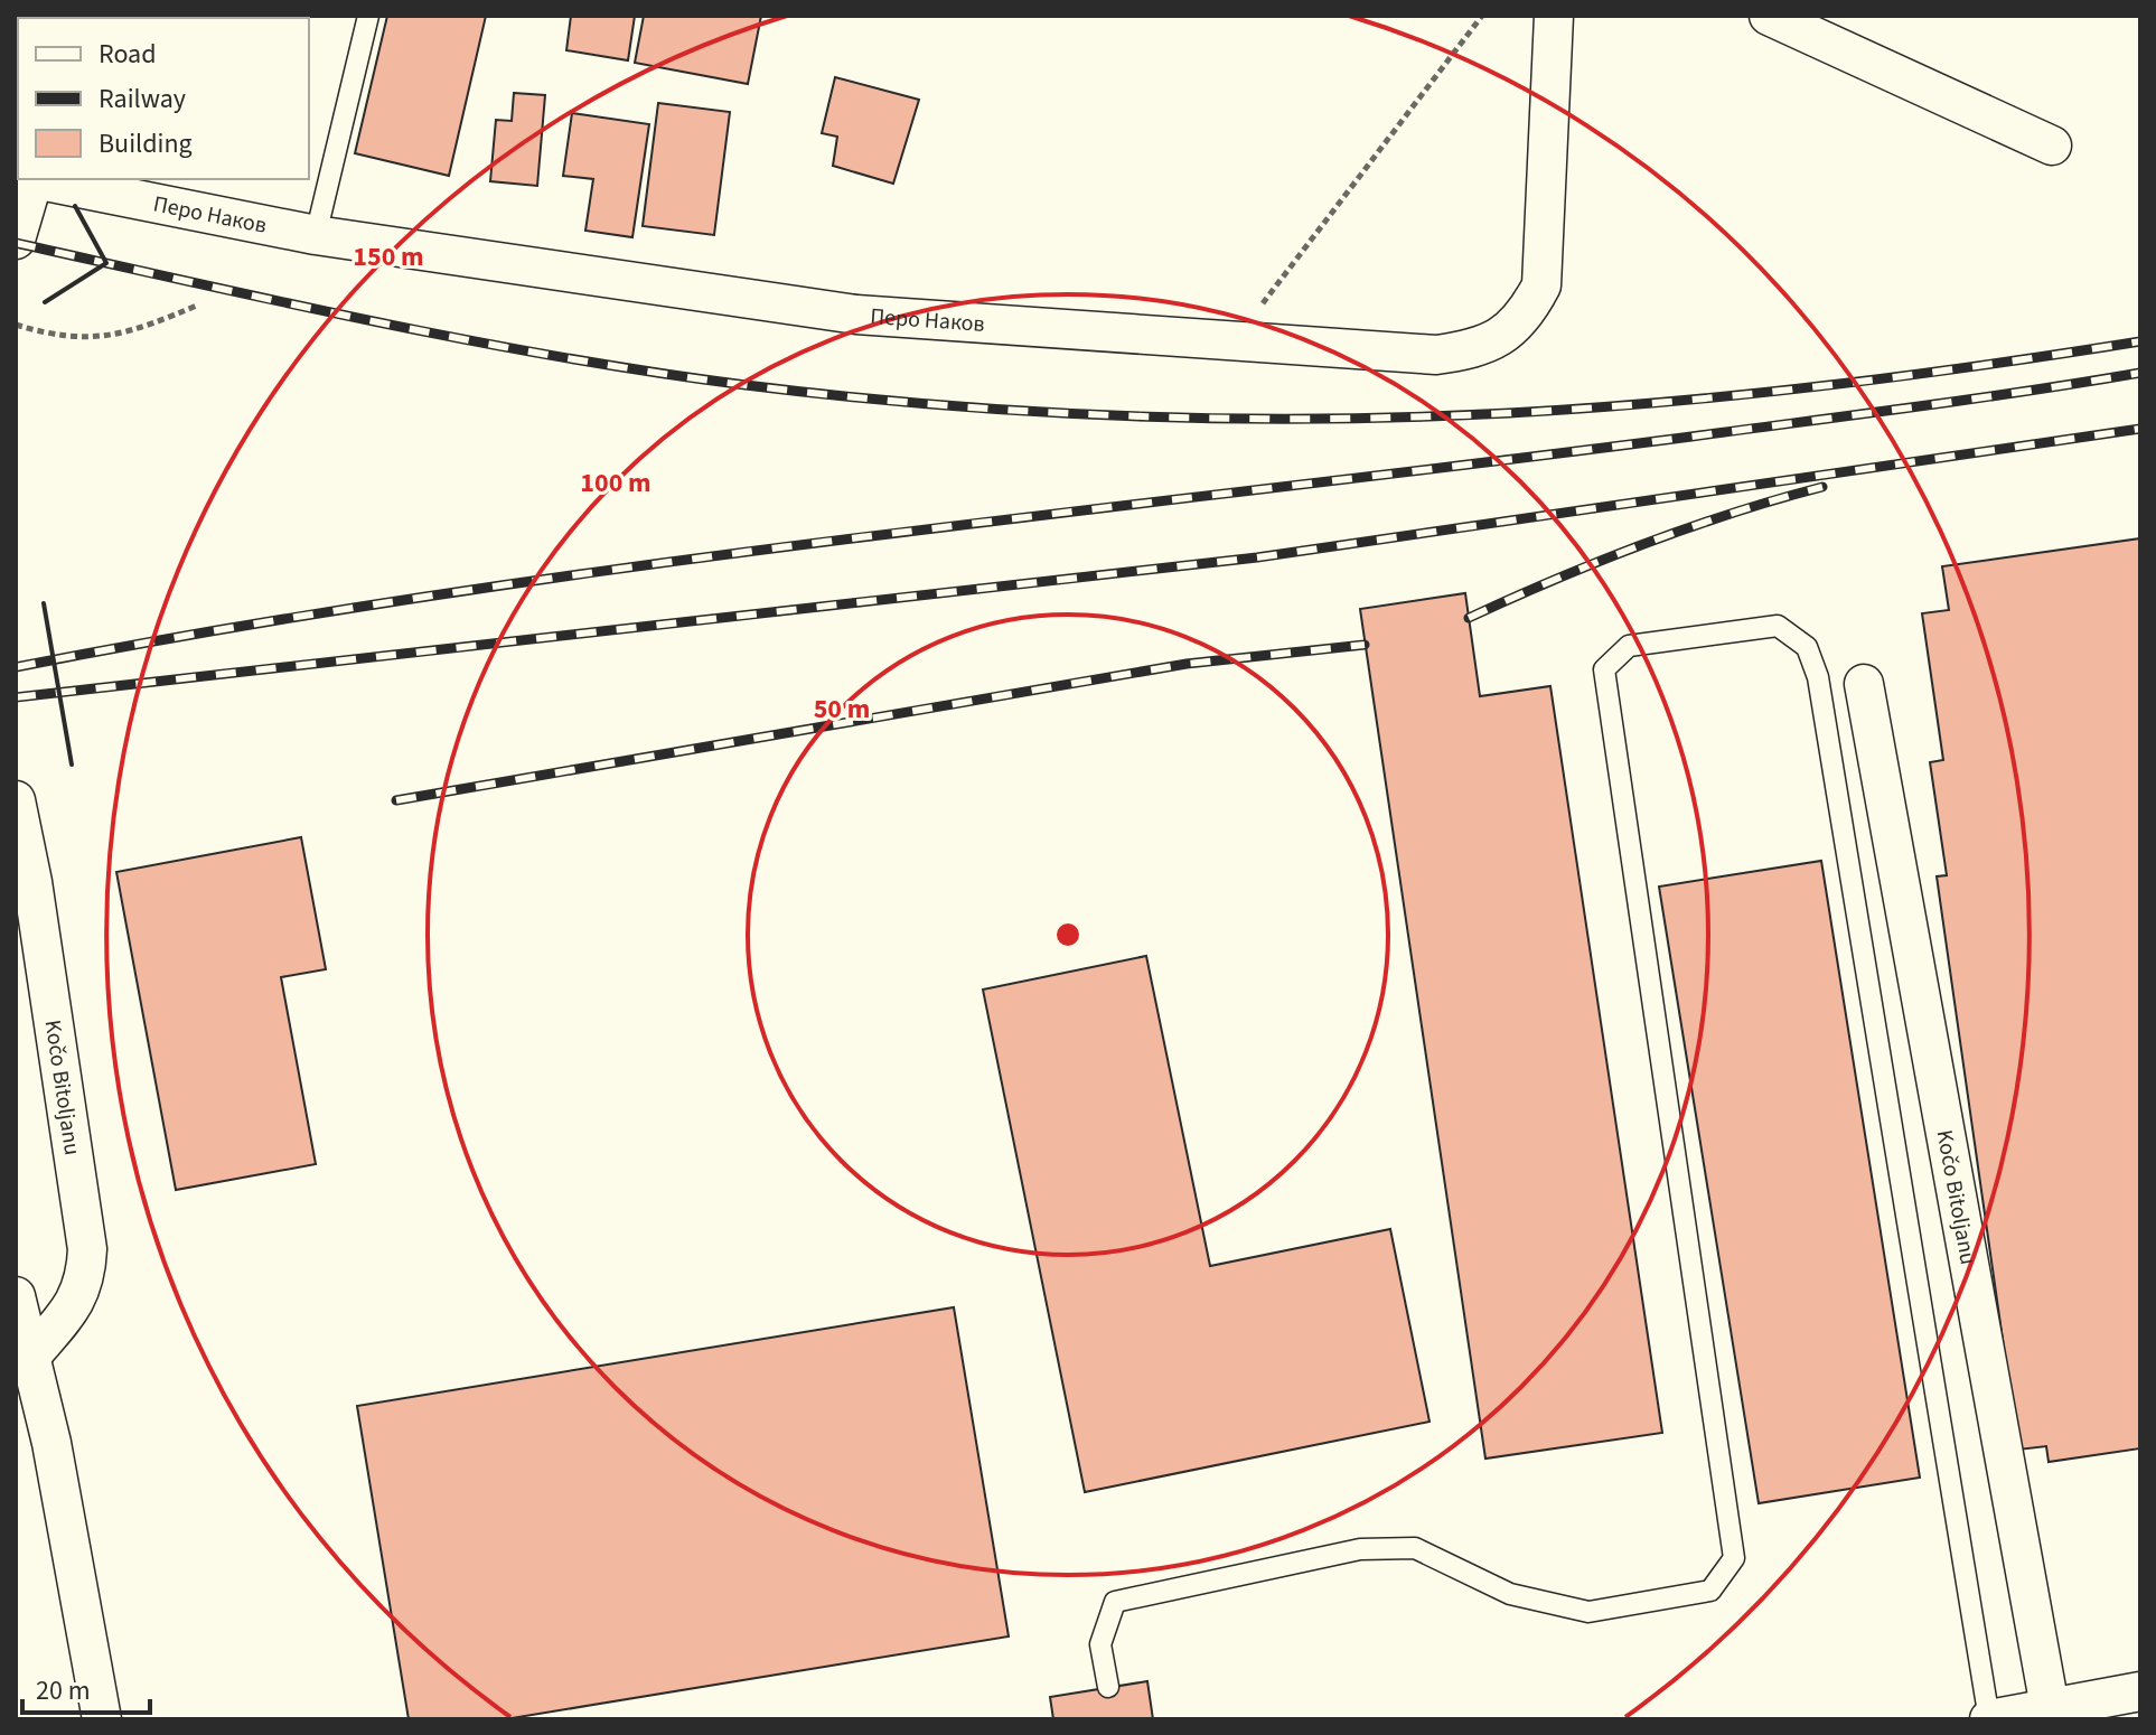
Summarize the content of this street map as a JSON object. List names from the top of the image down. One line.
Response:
{"streets":{"street":["Перо Наков","Kočo Bitoljanu"]},"legend":["Road","Railway","Building"],"scale_bar":"20 m","rings":["150 m","100 m","50 m"]}
